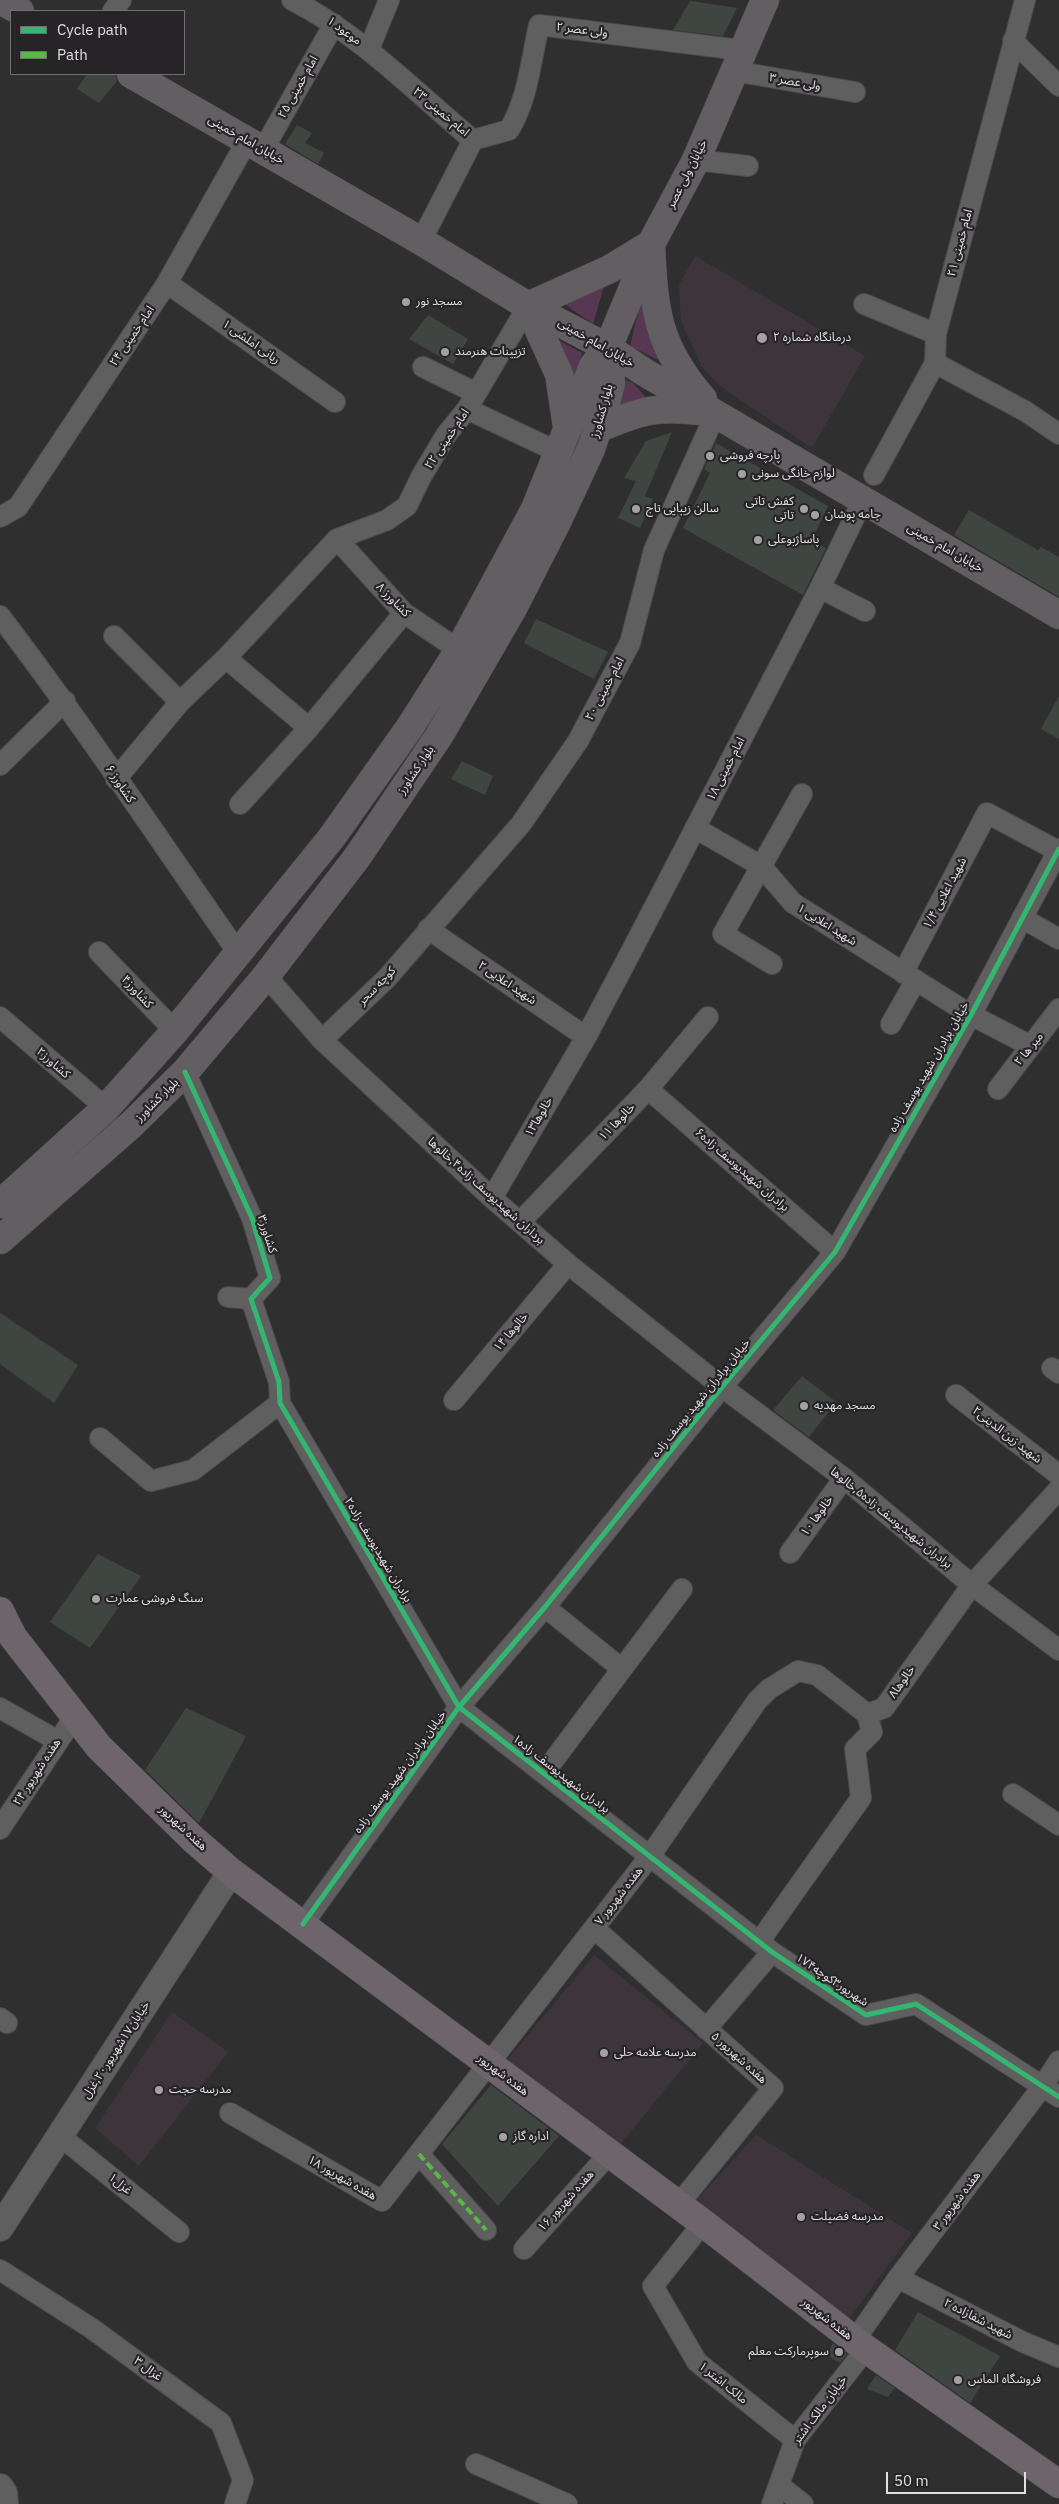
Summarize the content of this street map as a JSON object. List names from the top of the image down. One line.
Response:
{"streets":{"main road":["خیابان امام خمینی","خیابان ولی عصر","بلوار کشاورز","هفده شهریور"],"street":["ولی عصر ۲","موعود ۱","ولی عصر ۳","امام خمینی ۲۵","امام خمینی ۲۳","امام خمینی ۲۱","امام خمینی ۲۴","ربانی املشی ۱","امام خمینی ۲۲","کشاورز ۸","امام خمینی ۲۰","امام خمینی ۱۸","کشاورز ۶","شهید اعلایی ۱/۴","شهید اعلایی ۱","شهید اعلایی ۲","کوچه سحر","کشاورز۴","میر ها ۲","کشاورز۲","خیابان برادران شهید یوسف زاده","خالوها۱۳","خالوها ۱۱","برادران شهیدیوسف زاده۶","برداران شهیدیوسف زاده۴,خالوها","کشاورز۳","خالوها ۱۴","شهید زین الدینی۲","خالوها ۱۰","برادران شهیدیوسف زاده۵,خالوها","برادران شهیدیوسف زاده۲","خالوها۸","هفده شهریور ۲۴","برادران شهیدیوسف زاده۱","هفده شهریور ۷","۱۷شهریور۳کوچه۴","خیابان۱۷شهریور۲۰,غزل","هفده شهریور ۵","هفده شهریور ۱۸","غزل۱","هفده شهریور ۱۶","هفده شهریور ۳","شهید شفازاده ۲","غزال ۳","مالک اشتر ۱","خیابان مالک اشتر"]},"crossings":[["ولی عصر ۲","ولی عصر ۳"],["ولی عصر ۲","امام خمینی ۲۳"],["ولی عصر ۲","خیابان ولی عصر"],["موعود ۱","امام خمینی ۲۵"],["موعود ۱","امام خمینی ۲۳"],["ولی عصر ۳","خیابان ولی عصر"],["امام خمینی ۲۵","خیابان امام خمینی"],["امام خمینی ۲۵","امام خمینی ۲۴"],["امام خمینی ۲۳","خیابان امام خمینی"],["خیابان امام خمینی","خیابان ولی عصر"],["خیابان امام خمینی","امام خمینی ۲۴"],["خیابان امام خمینی","بلوار کشاورز"],["خیابان امام خمینی","امام خمینی ۲۲"],["خیابان امام خمینی","امام خمینی ۲۰"],["خیابان امام خمینی","امام خمینی ۱۸"],["خیابان ولی عصر","بلوار کشاورز"],["امام خمینی ۲۴","ربانی املشی ۱"],["بلوار کشاورز","کشاورز ۸"],["بلوار کشاورز","کشاورز ۶"],["بلوار کشاورز","کشاورز۴"],["بلوار کشاورز","کشاورز۲"],["بلوار کشاورز","برداران شهیدیوسف زاده۴,خالوها"],["بلوار کشاورز","کشاورز۳"],["امام خمینی ۲۲","کشاورز ۸"],["امام خمینی ۲۰","شهید اعلایی ۲"],["امام خمینی ۲۰","کوچه سحر"],["امام خمینی ۱۸","شهید اعلایی ۱"],["امام خمینی ۱۸","شهید اعلایی ۲"],["امام خمینی ۱۸","خالوها۱۳"],["شهید اعلایی ۱/۴","شهید اعلایی ۱"],["شهید اعلایی ۱/۴","خیابان برادران شهید یوسف زاده"],["شهید اعلایی ۱","میر ها ۲"],["شهید اعلایی ۱","خیابان برادران شهید یوسف زاده"],["شهید اعلایی ۲","کوچه سحر"],["شهید اعلایی ۲","خالوها۱۳"],["کوچه سحر","برداران شهیدیوسف زاده۴,خالوها"],["خیابان برادران شهید یوسف زاده","برادران شهیدیوسف زاده۶"],["خیابان برادران شهید یوسف زاده","برداران شهیدیوسف زاده۴,خالوها"],["خیابان برادران شهید یوسف زاده","برادران شهیدیوسف زاده۵,خالوها"],["خیابان برادران شهید یوسف زاده","برادران شهیدیوسف زاده۲"],["خیابان برادران شهید یوسف زاده","برادران شهیدیوسف زاده۱"],["خیابان برادران شهید یوسف زاده","هفده شهریور"],["خالوها۱۳","برداران شهیدیوسف زاده۴,خالوها"],["خالوها ۱۱","برادران شهیدیوسف زاده۶"],["خالوها ۱۱","برداران شهیدیوسف زاده۴,خالوها"],["برداران شهیدیوسف زاده۴,خالوها","خالوها ۱۴"],["برداران شهیدیوسف زاده۴,خالوها","برادران شهیدیوسف زاده۵,خالوها"],["خالوها ۱۰","برادران شهیدیوسف زاده۵,خالوها"],["برادران شهیدیوسف زاده۵,خالوها","خالوها۸"],["برادران شهیدیوسف زاده۲","برادران شهیدیوسف زاده۱"],["خالوها۸","هفده شهریور ۷"],["هفده شهریور ۲۴","هفده شهریور"],["برادران شهیدیوسف زاده۱","هفده شهریور ۷"],["برادران شهیدیوسف زاده۱","۱۷شهریور۳کوچه۴"],["هفده شهریور","هفده شهریور ۷"],["هفده شهریور","خیابان۱۷شهریور۲۰,غزل"],["هفده شهریور","هفده شهریور ۵"],["هفده شهریور","هفده شهریور ۱۸"],["هفده شهریور","هفده شهریور ۱۶"],["هفده شهریور","هفده شهریور ۳"],["هفده شهریور","مالک اشتر ۱"],["هفده شهریور","خیابان مالک اشتر"],["هفده شهریور ۷","۱۷شهریور۳کوچه۴"],["هفده شهریور ۷","هفده شهریور ۵"],["هفده شهریور ۷","هفده شهریور ۱۸"],["۱۷شهریور۳کوچه۴","هفده شهریور ۳"],["خیابان۱۷شهریور۲۰,غزل","غزل۱"],["هفده شهریور ۳","شهید شفازاده ۲"],["هفده شهریور ۳","خیابان مالک اشتر"],["مالک اشتر ۱","خیابان مالک اشتر"]],"places":["مسجد نور","درمانگاه شماره ۲","تزیینات هنرمند","پارچه فروشی","لوازم خانگی سونی","سالن زیبایی تاج","کفش تاتی تاتی","جامه پوشان","پاساژبوعلی","مسجد مهدیه","سنگ فروشی عمارت","مدرسه علامه حلی","مدرسه حجت","اداره گاز","مدرسه فضیلت","سوپرمارکت معلم","فروشگاه الماس"],"legend":["Cycle path","Path"],"scale_bar":"50 m"}
